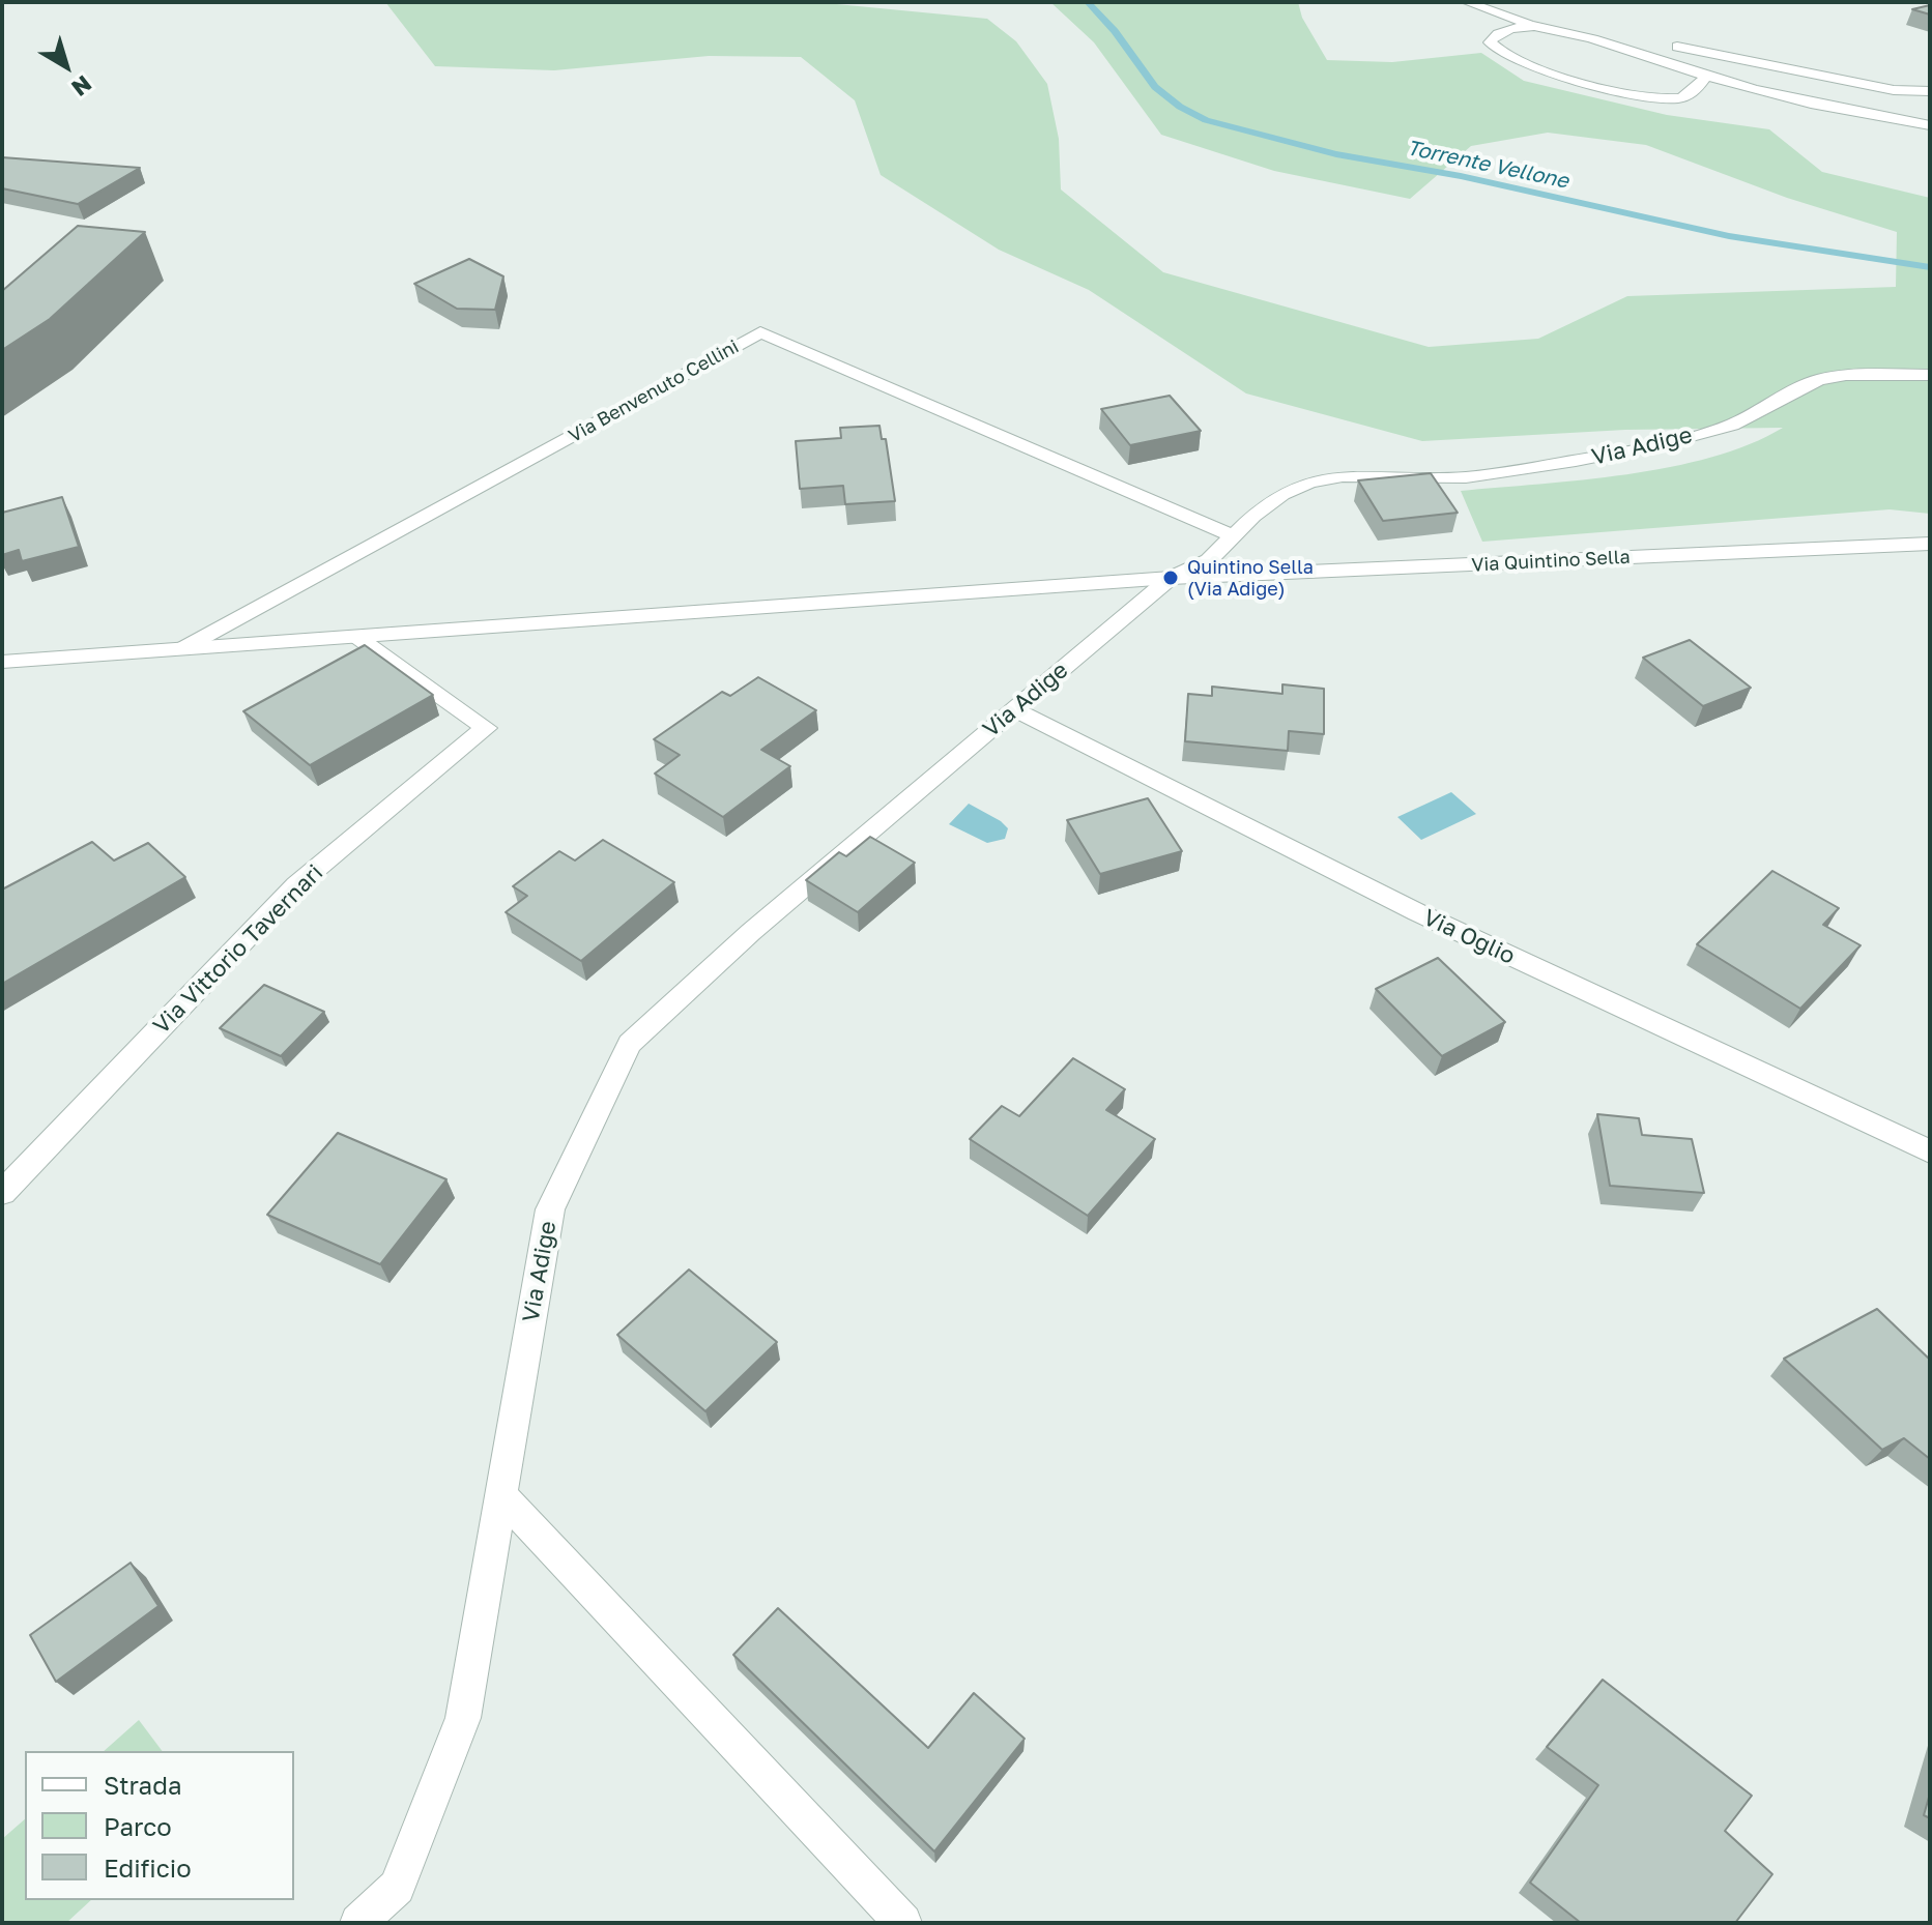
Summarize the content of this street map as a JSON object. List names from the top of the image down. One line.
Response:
{"streets":{"street":["Via Benvenuto Cellini","Via Adige","Via Quintino Sella","Via Oglio","Via Vittorio Tavernari"]},"crossings":[["Via Benvenuto Cellini","Via Adige"],["Via Benvenuto Cellini","Via Quintino Sella"],["Via Benvenuto Cellini","Via Vittorio Tavernari"],["Via Adige","Via Quintino Sella"],["Via Adige","Via Oglio"]],"water":["Torrente Vellone"],"places":["Quintino Sella (Via Adige)"],"legend":["Strada","Parco","Edificio"],"north":"bottom right"}
